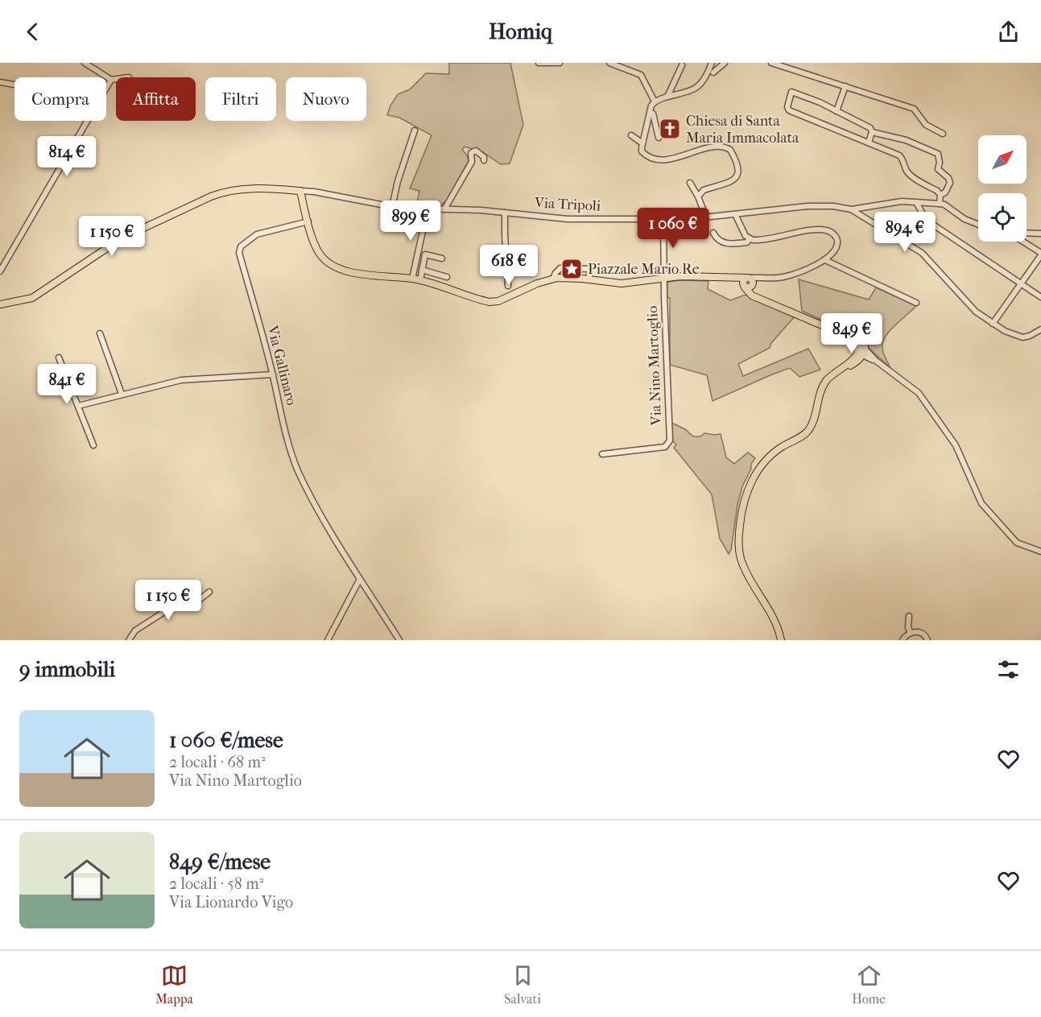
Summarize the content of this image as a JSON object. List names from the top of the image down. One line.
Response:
{"streets":{"main road":["Via Tripoli"],"street":["Via Gallinaro","Via Nino Martoglio"]},"crossings":[["Via Tripoli","Via Nino Martoglio"]],"places":{"church":["Chiesa di Santa Maria Immacolata"],"place":["Piazzale Mario Re"]},"north":"top right","page":{"header":"Homiq","chip":["Compra","Affitta","Filtri","Nuovo"],"price":["814 €","899 €","1 060 €","894 €","1 150 €","618 €","849 €","841 €","1 150 €"],"heading":"9 immobili","list":[{"name":"1 060 €/mese","note":"2 locali · 68 m² · Via Nino Martoglio"},{"name":"849 €/mese","note":"2 locali · 58 m² · Via Lionardo Vigo"}],"tabs":["Mappa","Salvati","Home"]}}
